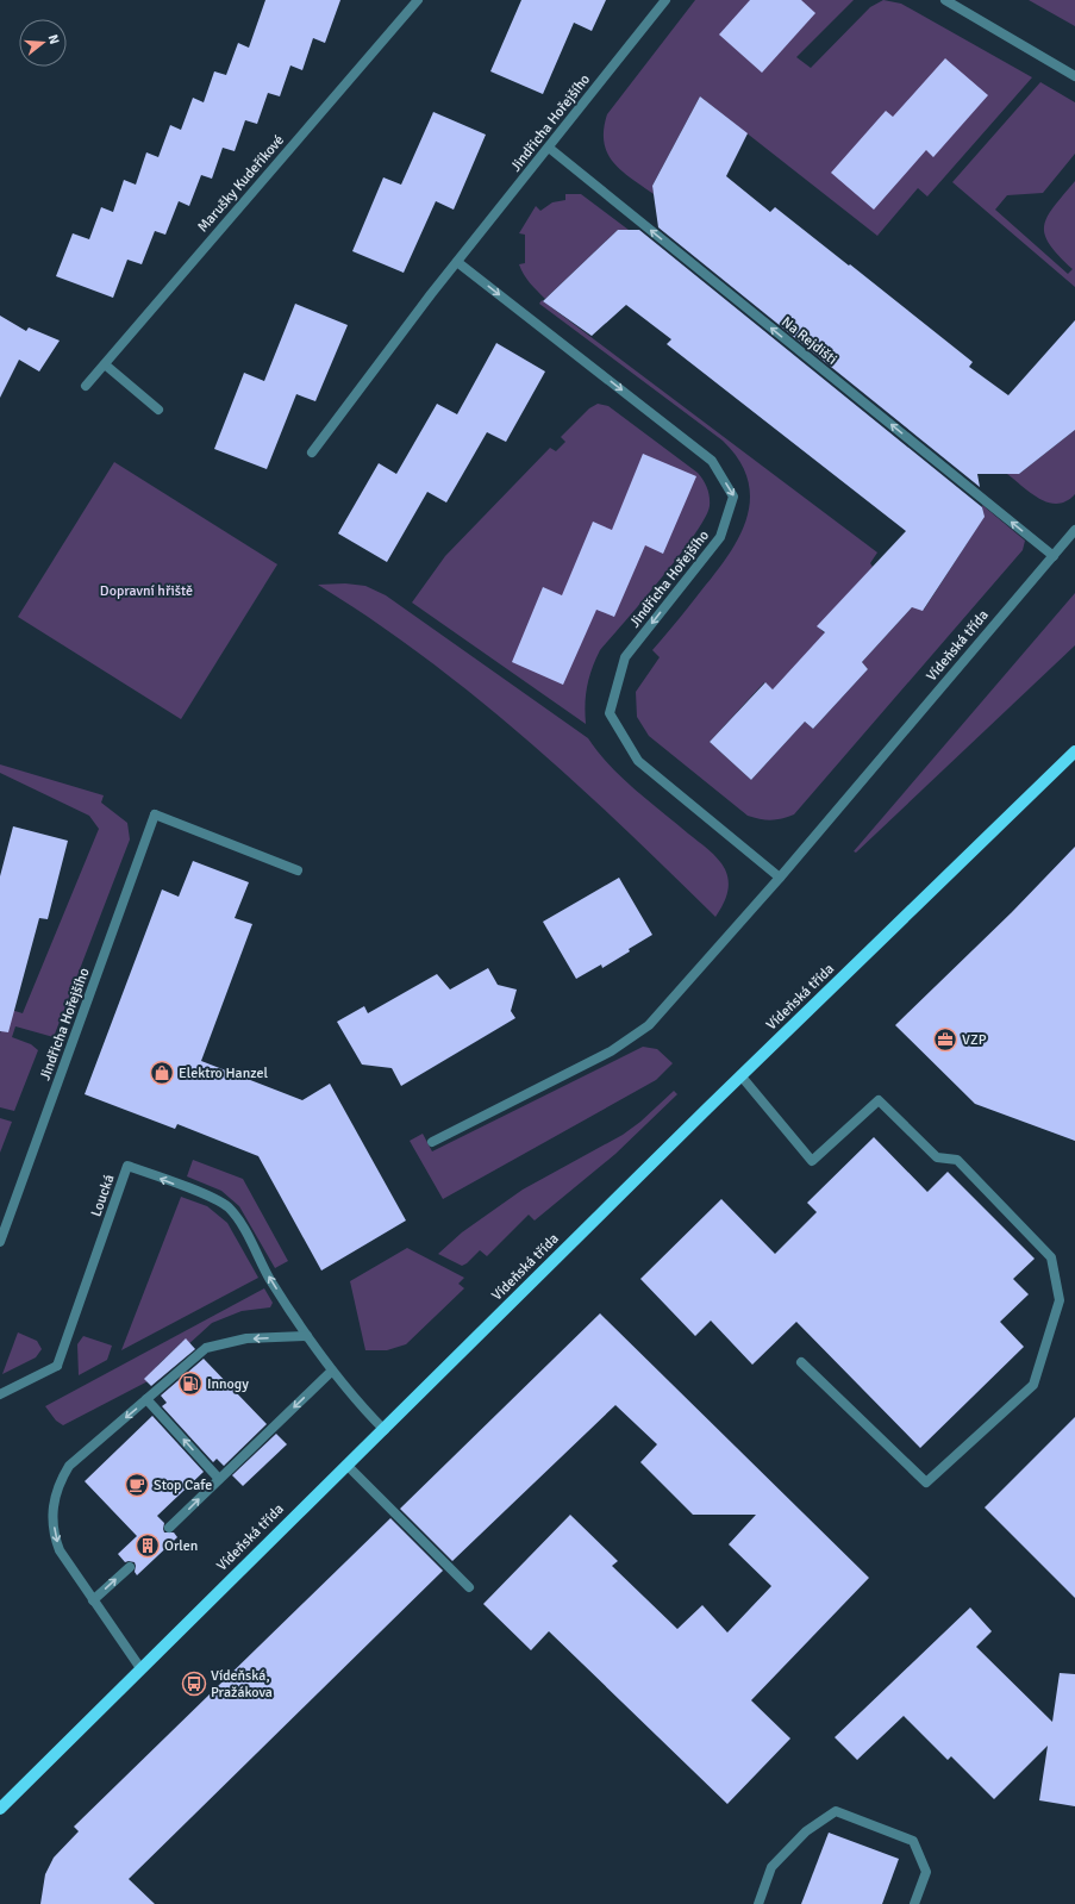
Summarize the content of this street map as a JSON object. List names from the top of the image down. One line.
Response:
{"streets":{"main road":["Vídeňská třída"],"street":["Jindřicha Hořejšího","Marušky Kudeříkové","Na Rejdišti","Loucká"]},"crossings":[["Jindřicha Hořejšího","Na Rejdišti"],["Jindřicha Hořejšího","Vídeňská třída"],["Na Rejdišti","Vídeňská třída"],["Vídeňská třída","Loucká"]],"one_way":["Na Rejdišti"],"parks":["Dopravní hřiště"],"places":{"office":["VZP"],"shop":["Elektro Hanzel"],"fuel station":["Innogy"],"cafe":["Stop Cafe"],"building":["Orlen"],"bus stop":["Vídeňská, Pražákova"]},"north":"right"}
